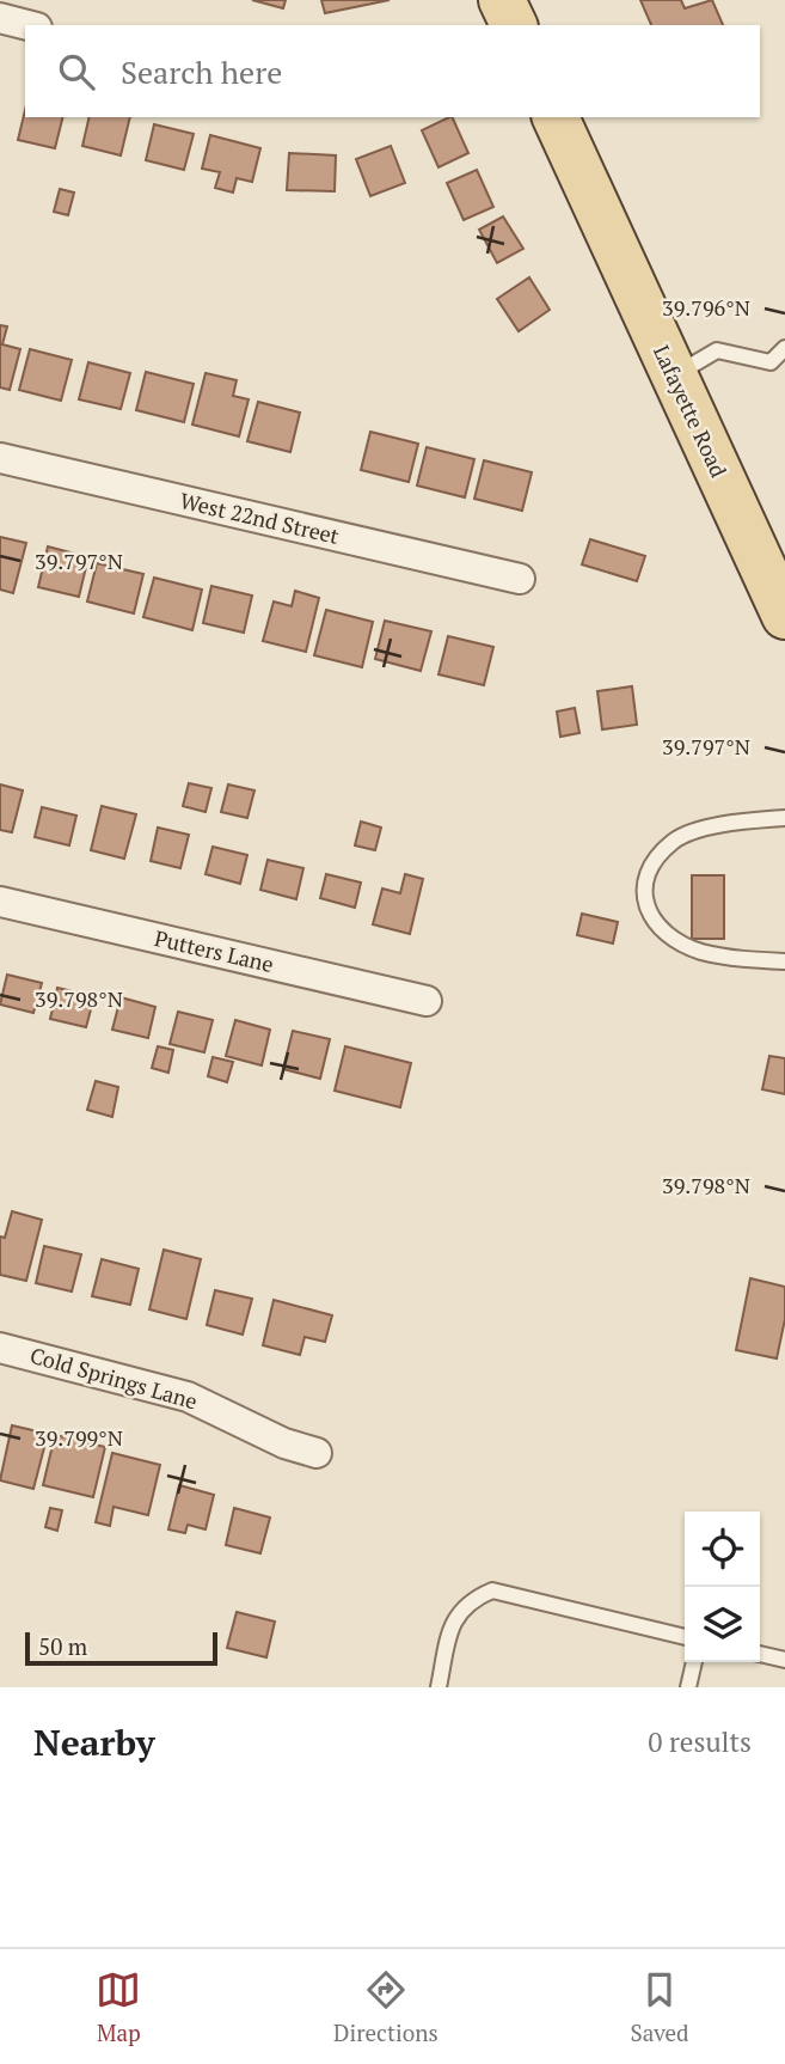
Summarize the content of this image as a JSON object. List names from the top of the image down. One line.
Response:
{"streets":{"main road":["Lafayette Road"],"street":["West 22nd Street","Putters Lane","Cold Springs Lane"]},"scale_bar":"50 m","page":{"search":"Search here","scale":"50 m","heading":["Nearby","0 results"],"nav":["Map","Directions","Saved"]},"coordinates":["39.796°N","39.797°N","39.798°N","39.799°N"]}
